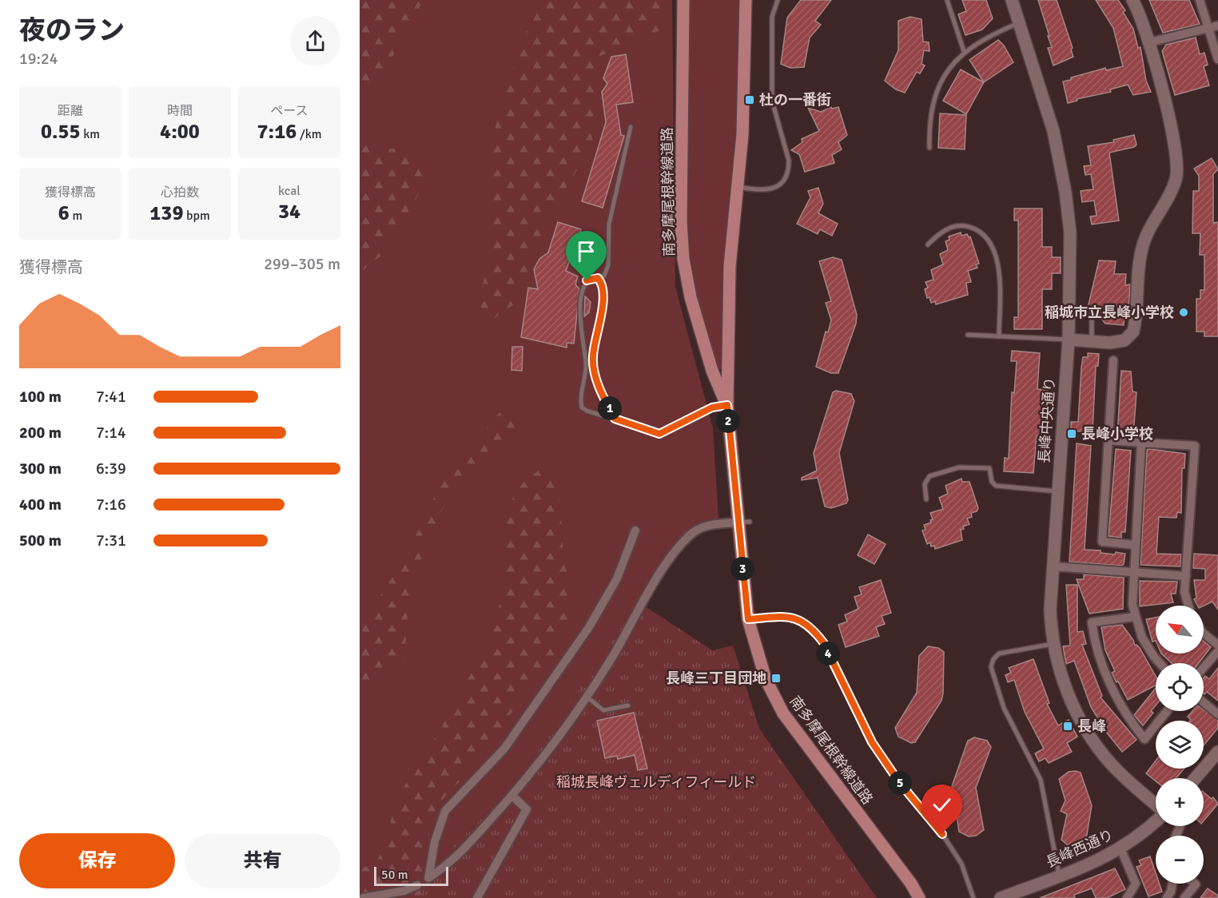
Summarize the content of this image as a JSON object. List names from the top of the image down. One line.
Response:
{"streets":{"main road":["南多摩尾根幹線道路"],"street":["長峰中央通り","長峰西通り"]},"parks":["稲城長峰ヴェルディフィールド"],"places":{"transit":["杜の一番街","長峰小学校","長峰三丁目団地","長峰"],"other":["稲城市立長峰小学校"]},"scale_bar":"50 m","north":"top left","page":{"heading":["夜のラン","19:24"],"stats":[["距離","0.55 km"],["時間","4:00"],["ペース","7:16 /km"],["獲得標高","6 m"],["心拍数","139 bpm"],["kcal","34"]],"chart":["獲得標高","299–305 m"],"list":[{"name":"100 m","note":"7:41"},{"name":"200 m","note":"7:14"},{"name":"300 m","note":"6:39"},{"name":"400 m","note":"7:16"},{"name":"500 m","note":"7:31"}],"pins":["1","2","3","4","5"],"map_buttons":["+","−"],"buttons":["保存","共有"],"scale":"50 m"}}
